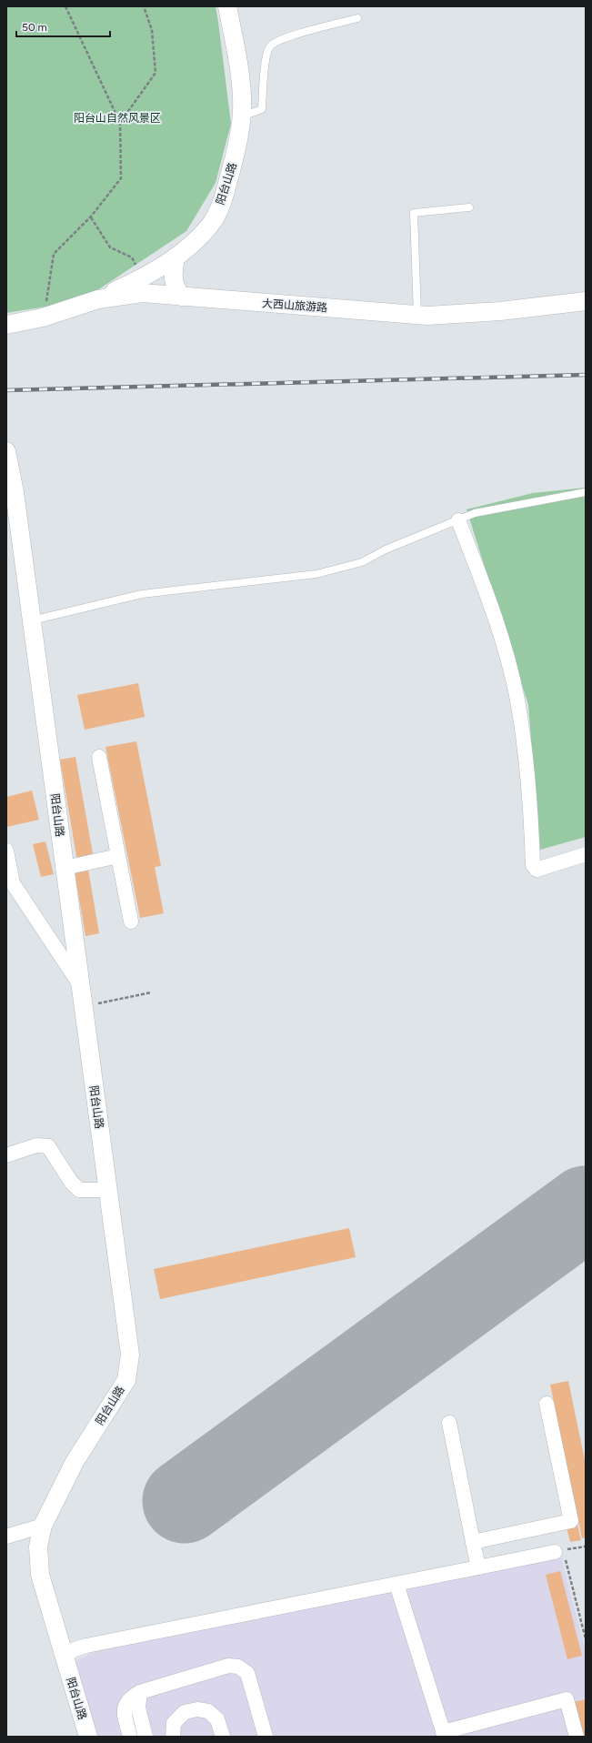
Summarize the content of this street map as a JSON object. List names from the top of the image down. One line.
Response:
{"streets":{"street":["阳台山路","大西山旅游路"]},"crossings":[["阳台山路","大西山旅游路"]],"parks":["阳台山自然风景区"],"scale_bar":"50 m"}
